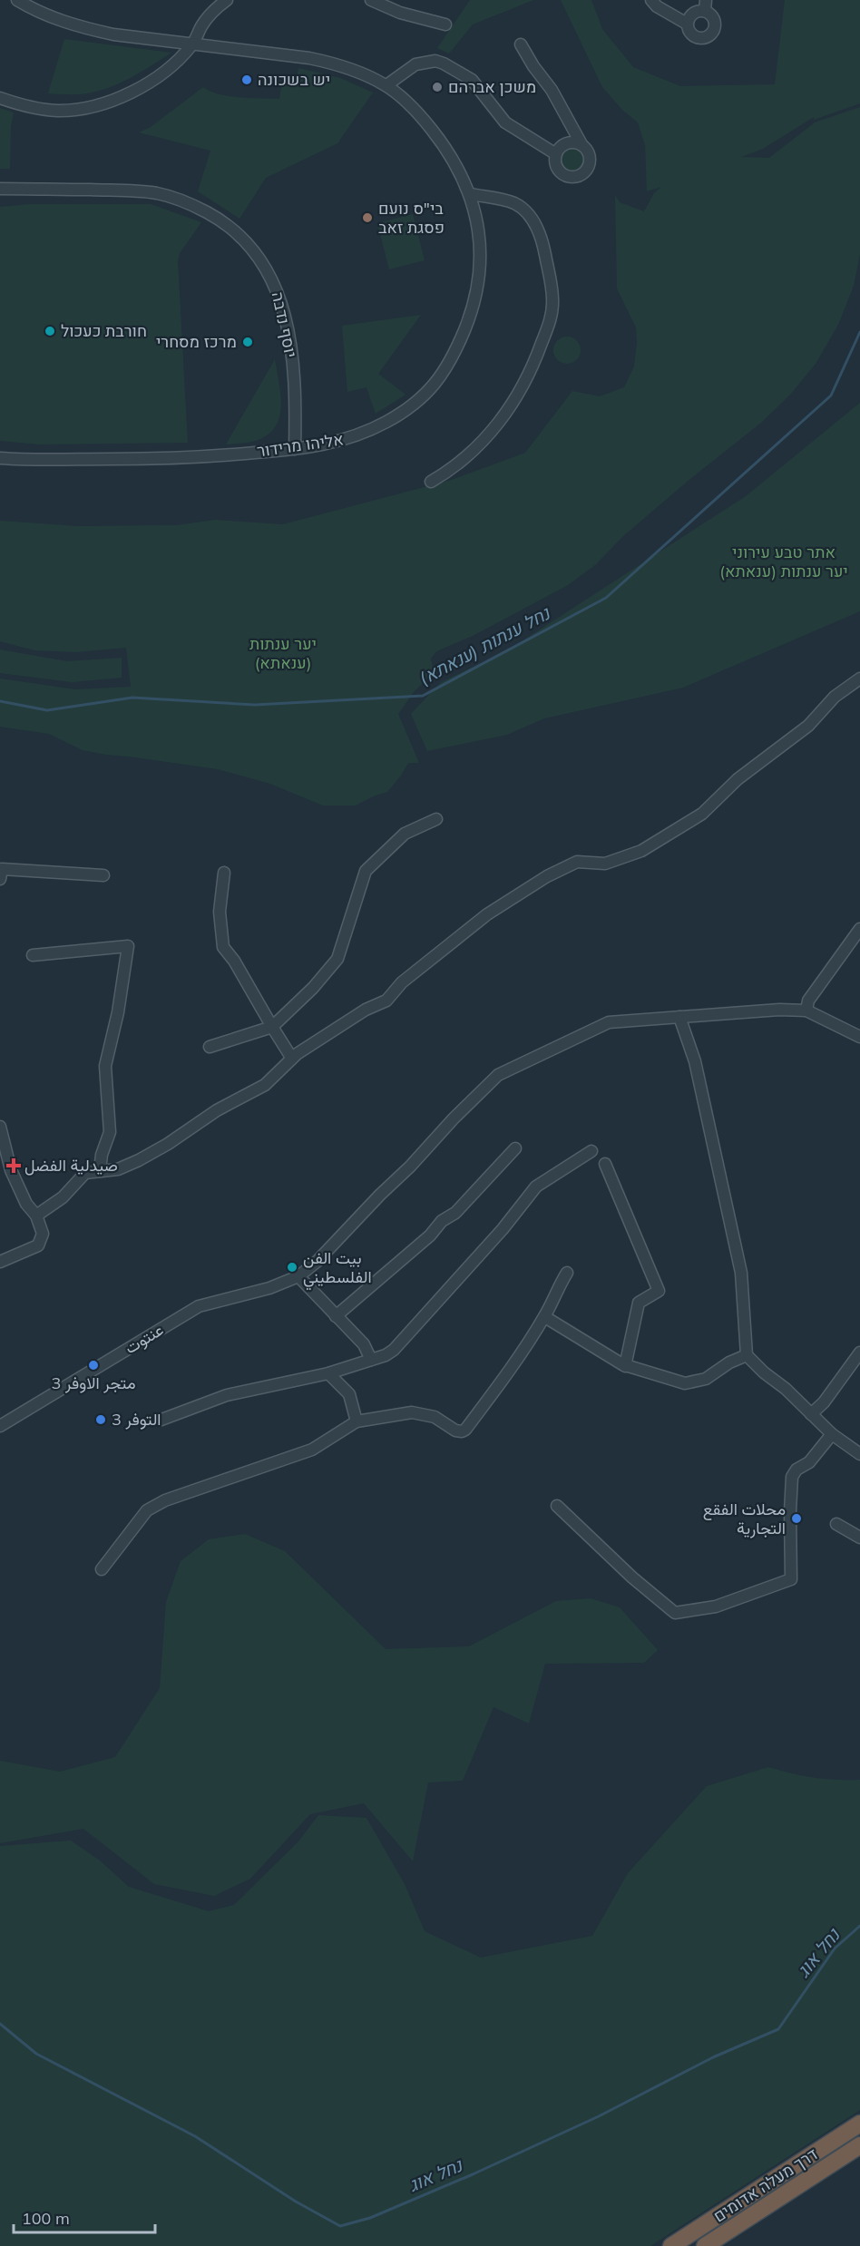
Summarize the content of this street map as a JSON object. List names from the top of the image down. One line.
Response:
{"streets":{"highway":["דרך מעלה אדומים"],"street":["יוסף נדבה","אליהו מרידור","عنتوت"]},"crossings":[["יוסף נדבה","אליהו מרידור"]],"water":["נחל ענתות (ענאתא)","נחל אוג"],"parks":["אתר טבע עירוני יער ענתות (ענאתא)","יער ענתות (ענאתא)"],"places":{"other":["יש בשכונה","משכן אברהם","בי\"ס נועם פסגת זאב","חורבת כעכול","מרכז מסחרי","بيت الفن الفلسطيني","متجر الاوفر 3","التوفر 3","محلات الفقع التجارية"],"health":["صيدلية الفضل"]},"scale_bar":"100 m"}
